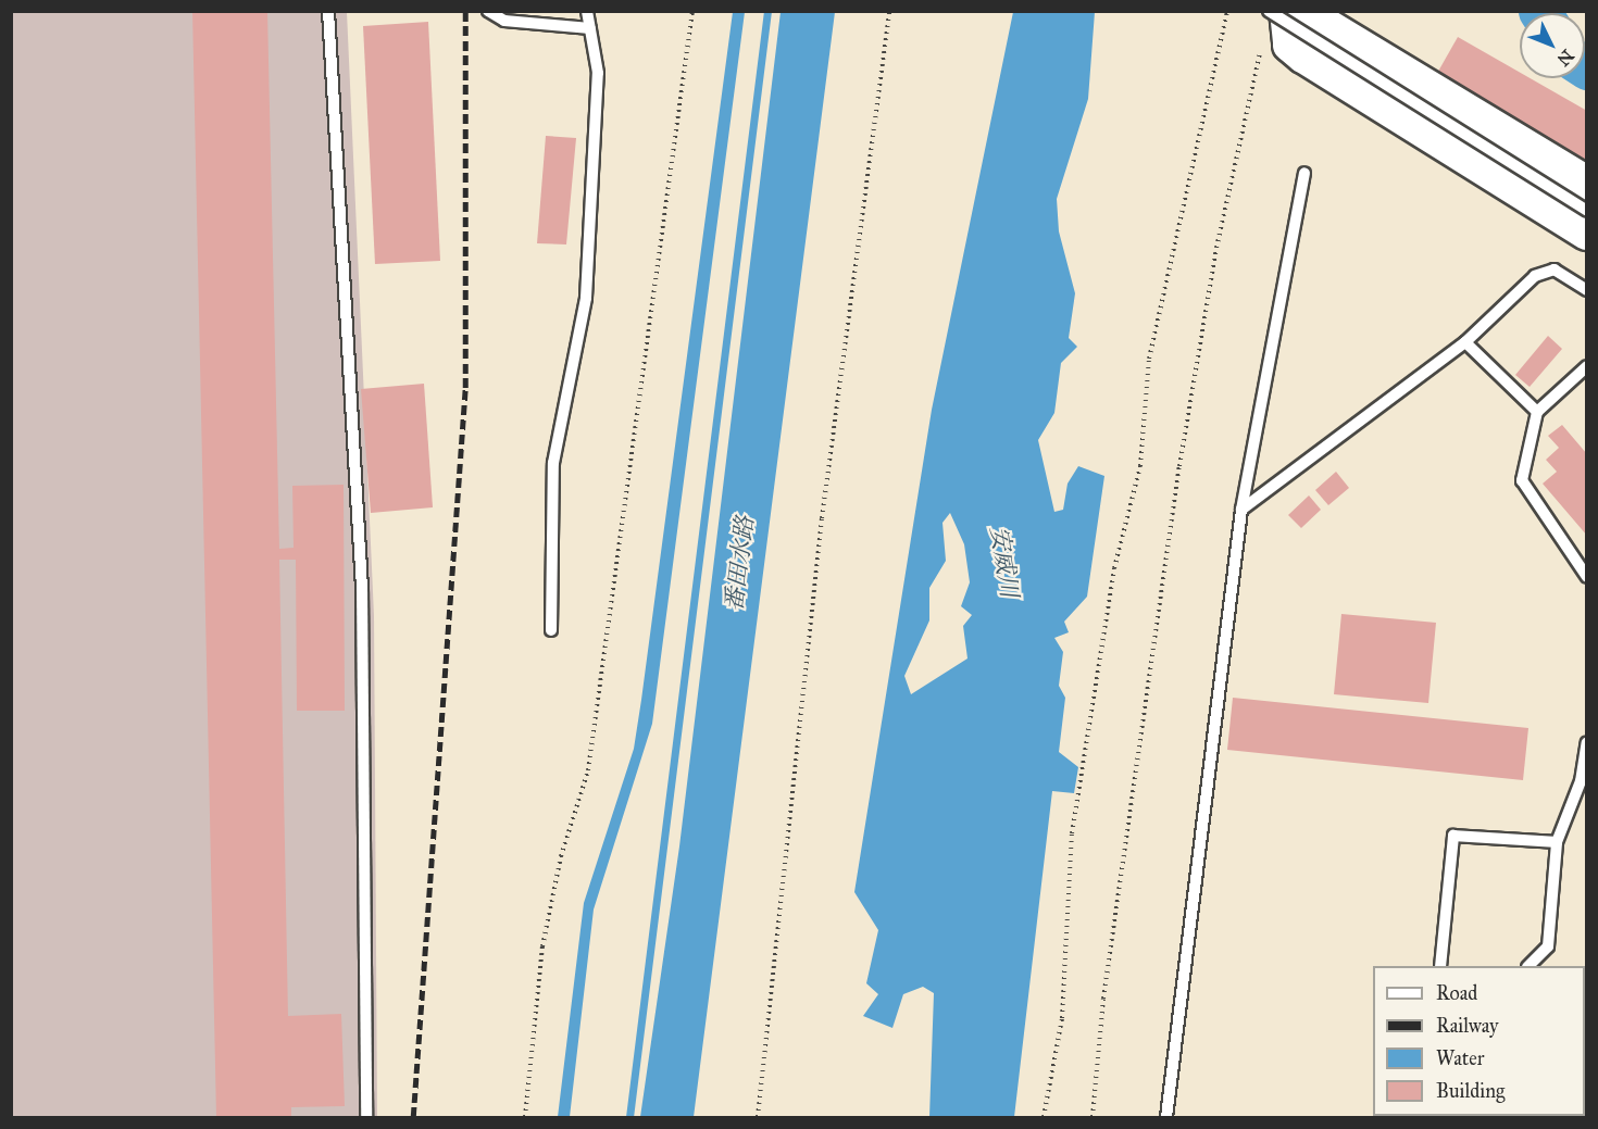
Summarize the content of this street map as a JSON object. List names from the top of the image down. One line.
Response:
{"water":["安威川","番田水路"],"legend":["Road","Railway","Water","Building"],"north":"bottom right"}
